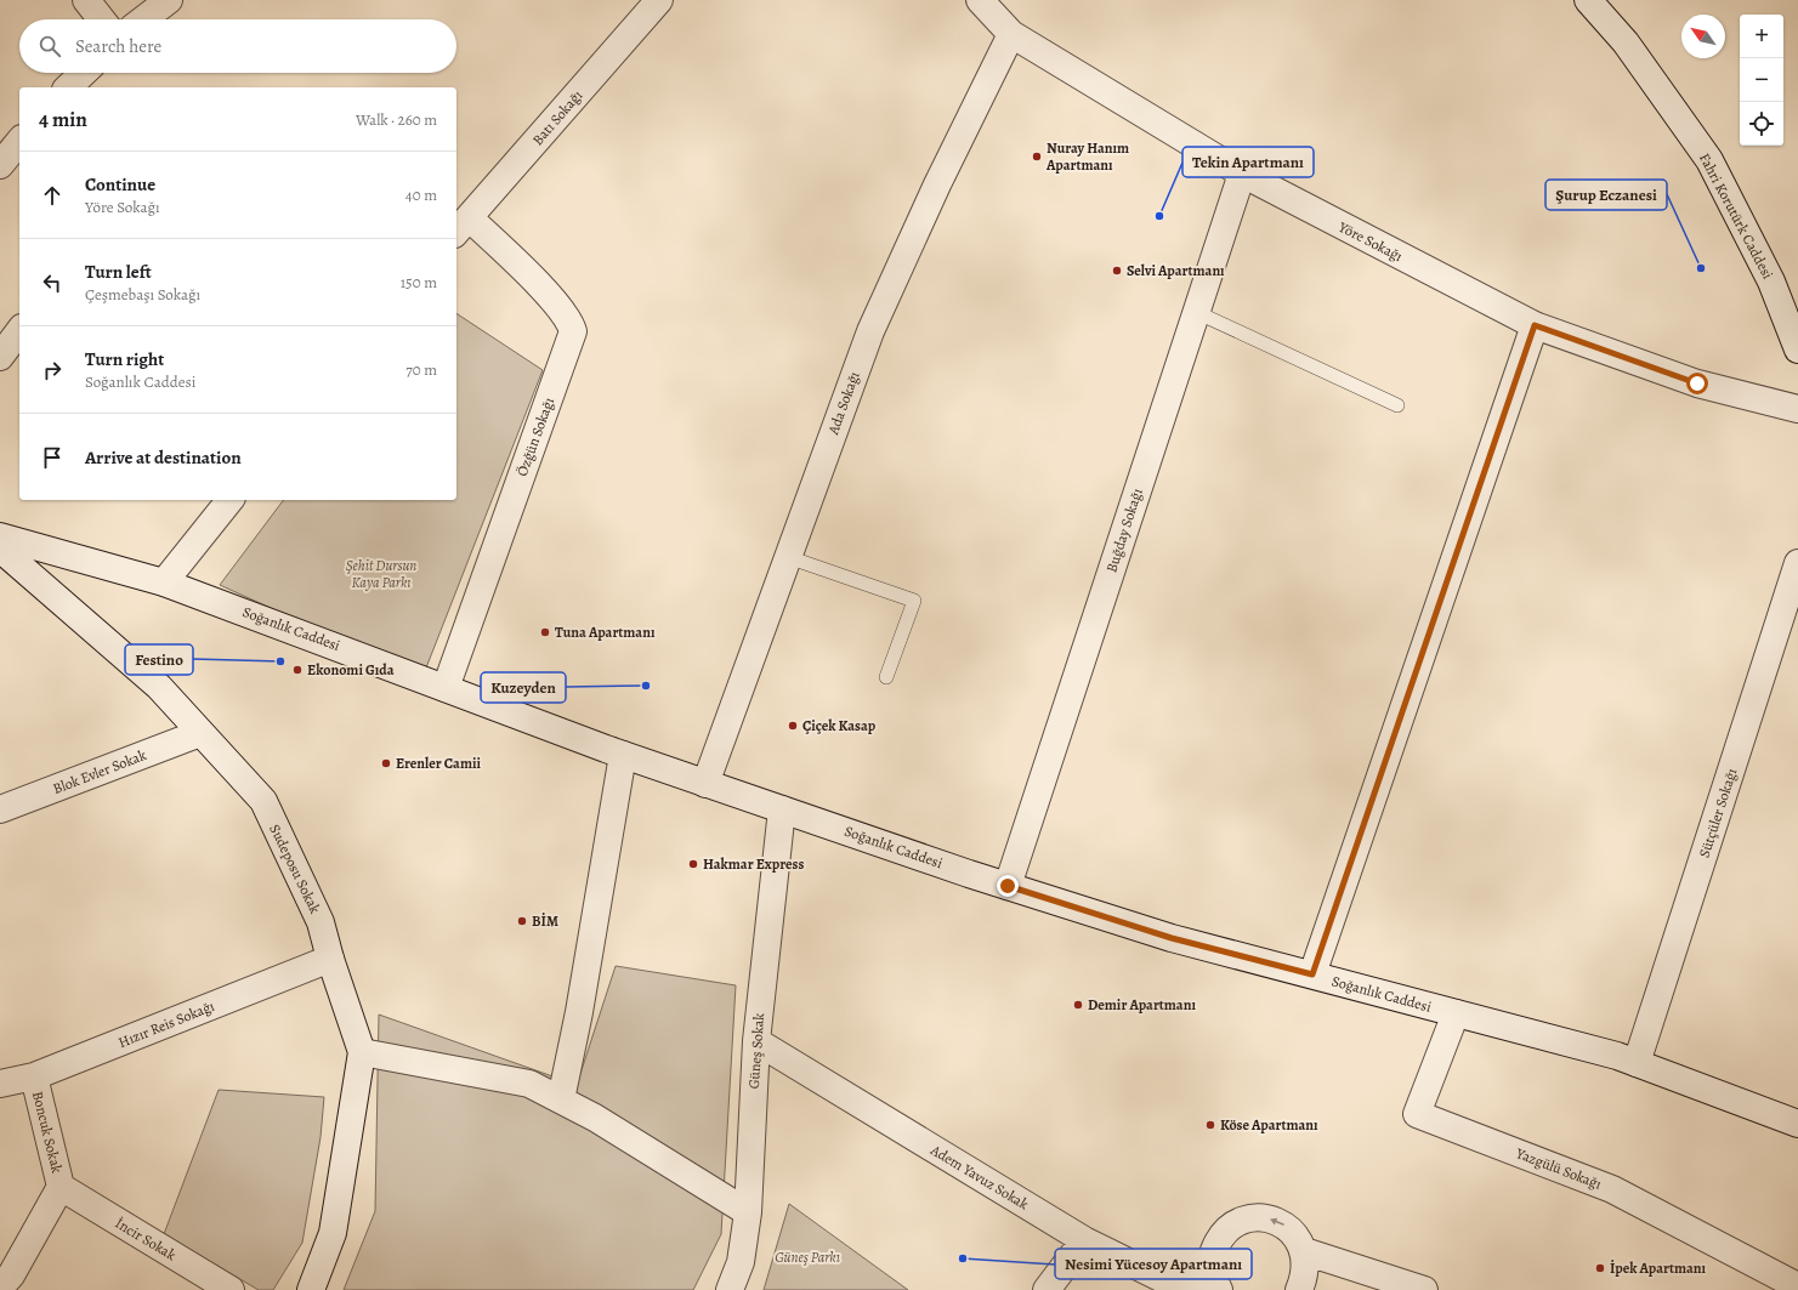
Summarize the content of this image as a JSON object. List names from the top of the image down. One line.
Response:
{"streets":{"street":["Batı Sokağı","Fahri Korutürk Caddesi","Yöre Sokağı","Ada Sokağı","Özğün Sokağı","Buğday Sokağı","Soğanlık Caddesi","Blok Evler Sokak","Sütçüler Sokağı","Sudeposu Sokak","Hızır Reis Sokağı","Güneş Sokak","Boncuk Sokak","Yazgülü Sokağı","Adem Yavuz Sokak","İncir Sokak"]},"crossings":[["Batı Sokağı","Özğün Sokağı"],["Yöre Sokağı","Ada Sokağı"],["Yöre Sokağı","Buğday Sokağı"],["Ada Sokağı","Soğanlık Caddesi"],["Özğün Sokağı","Soğanlık Caddesi"],["Buğday Sokağı","Soğanlık Caddesi"],["Soğanlık Caddesi","Sütçüler Sokağı"],["Soğanlık Caddesi","Güneş Sokak"],["Soğanlık Caddesi","Yazgülü Sokağı"],["Blok Evler Sokak","Sudeposu Sokak"],["Sudeposu Sokak","Hızır Reis Sokağı"],["Hızır Reis Sokağı","Boncuk Sokak"],["Güneş Sokak","Adem Yavuz Sokak"],["Boncuk Sokak","İncir Sokak"]],"parks":["Şehit Dursun Kaya Parkı","Güneş Parkı"],"places":["Nuray Hanım Apartmanı","Tekin Apartmanı","Şurup Eczanesi","Selvi Apartmanı","Tuna Apartmanı","Festino","Ekonomi Gıda","Kuzeyden","Çiçek Kasap","Erenler Camii","Hakmar Express","BİM","Demir Apartmanı","Köse Apartmanı","Nesimi Yücesoy Apartmanı","İpek Apartmanı"],"north":"top left","page":{"map_buttons":["+","−"],"search":"Search here","heading":["4 min","Walk · 260 m"],"list":[["Continue","Yöre Sokağı","40 m"],["Turn left","Çeşmebaşı Sokağı","150 m"],["Turn right","Soğanlık Caddesi","70 m"],"Arrive at destination"]}}
